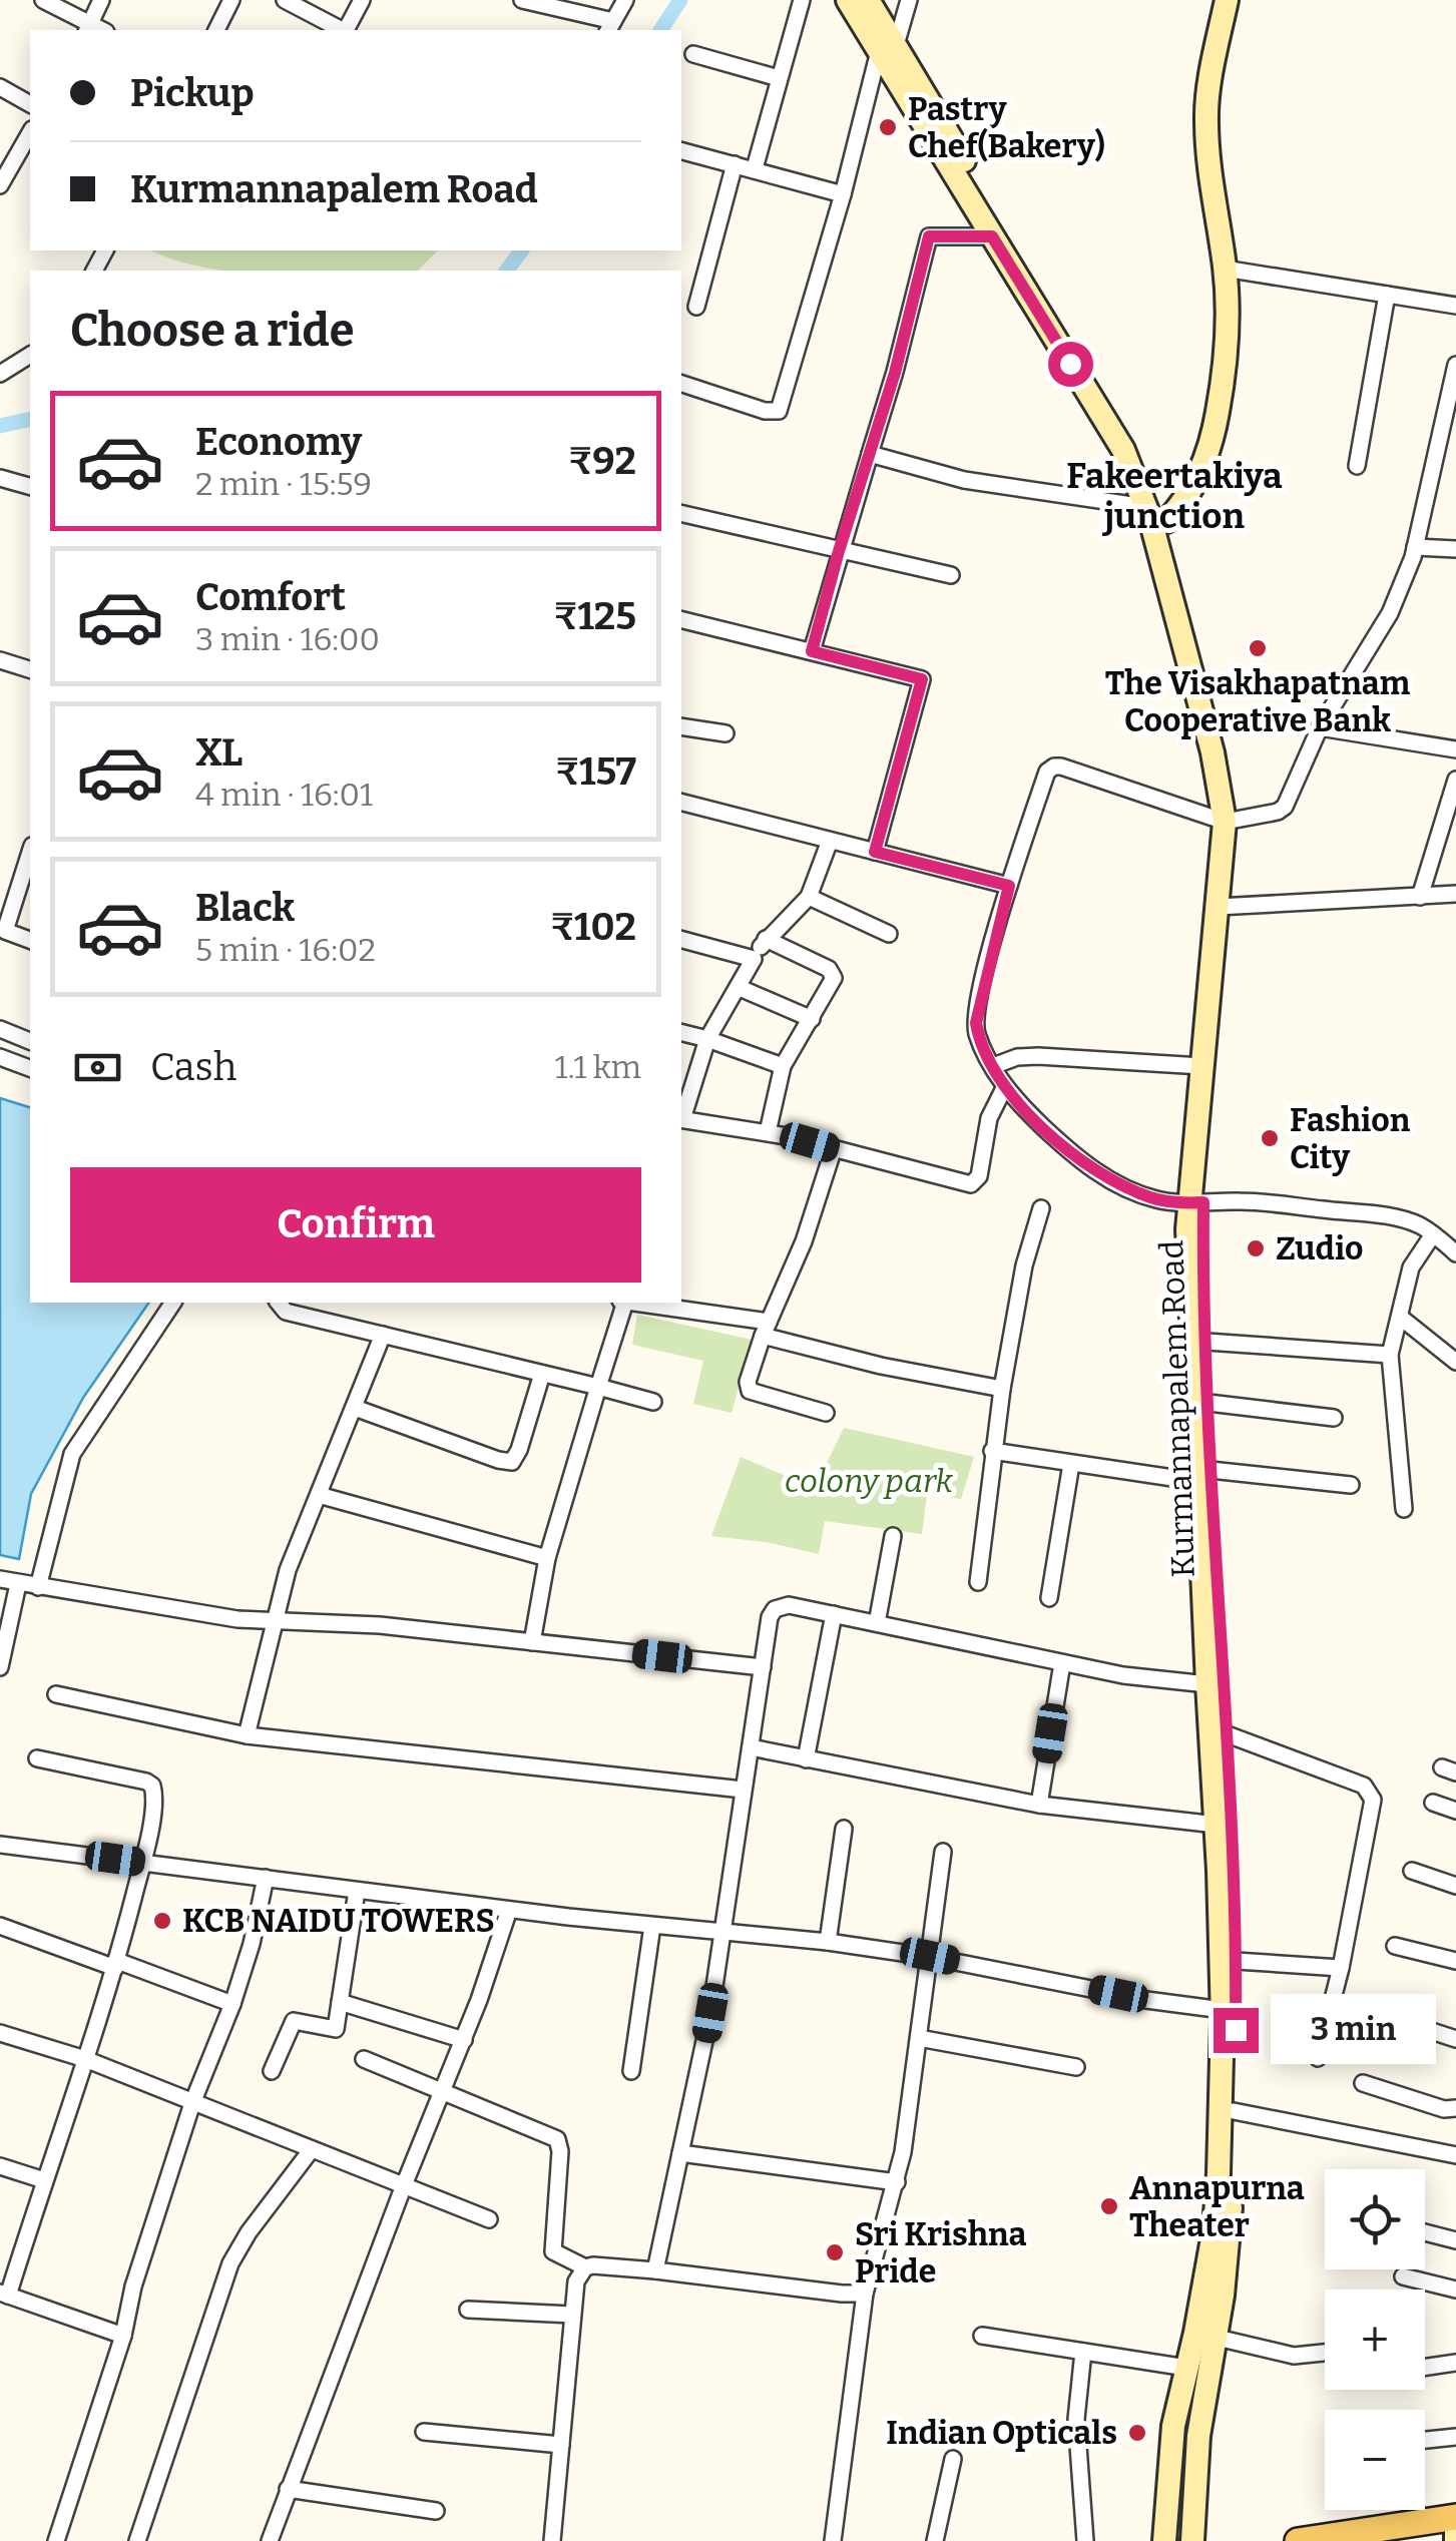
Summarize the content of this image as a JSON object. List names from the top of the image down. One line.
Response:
{"streets":{"main road":["Kurmannapalem Road"]},"districts":["Fakeertakiya junction"],"parks":["colony park"],"places":["Pastry Chef(Bakery)","The Visakhapatnam Cooperative Bank","Fashion City","Zudio","KCB NAIDU TOWERS","Annapurna Theater","Sri Krishna Pride","Indian Opticals"],"page":{"banner":["Pickup","Kurmannapalem Road"],"heading":"Choose a ride","list":[{"name":"Economy","note":"2 min · 15:59","value":"₹92"},{"name":"Comfort","note":"3 min · 16:00","value":"₹125"},{"name":"XL","note":"4 min · 16:01","value":"₹157"},{"name":"Black","note":"5 min · 16:02","value":"₹102"}],"pay":["Cash","1.1 km"],"buttons":"Confirm","bubble":"3 min","map_buttons":["+","−"]}}
